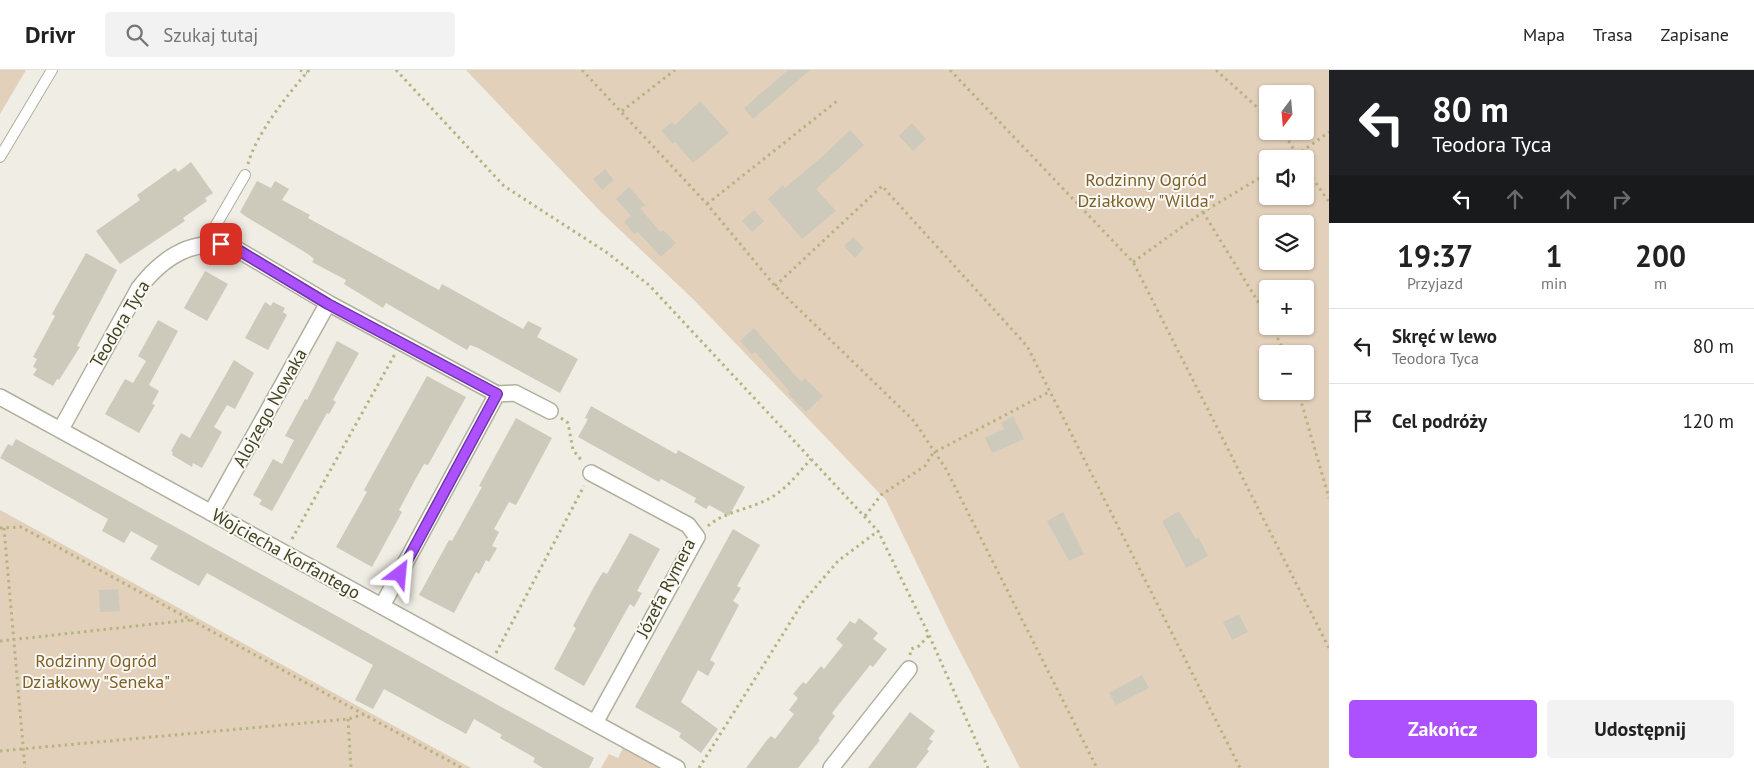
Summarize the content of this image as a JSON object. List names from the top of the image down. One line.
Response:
{"streets":{"street":["Teodora Tyca","Alojzego Nowaka","Wojciecha Korfantego","Józefa Rymera"]},"crossings":[["Teodora Tyca","Alojzego Nowaka"],["Teodora Tyca","Wojciecha Korfantego"],["Alojzego Nowaka","Wojciecha Korfantego"],["Wojciecha Korfantego","Józefa Rymera"]],"parks":["Rodzinny Ogród Działkowy \"Wilda\"","Rodzinny Ogród Działkowy \"Seneka\""],"north":"bottom","page":{"header":"Drivr","search":"Szukaj tutaj","nav":["Mapa","Trasa","Zapisane"],"turn":["80 m","Teodora Tyca"],"map_buttons":["+","−"],"eta":["19:37","Przyjazd","1","min","200","m"],"list":[{"name":"Skręć w lewo","note":"Teodora Tyca","value":"80 m"},{"name":"Cel podróży","value":"120 m"}],"buttons":["Zakończ","Udostępnij"]}}
